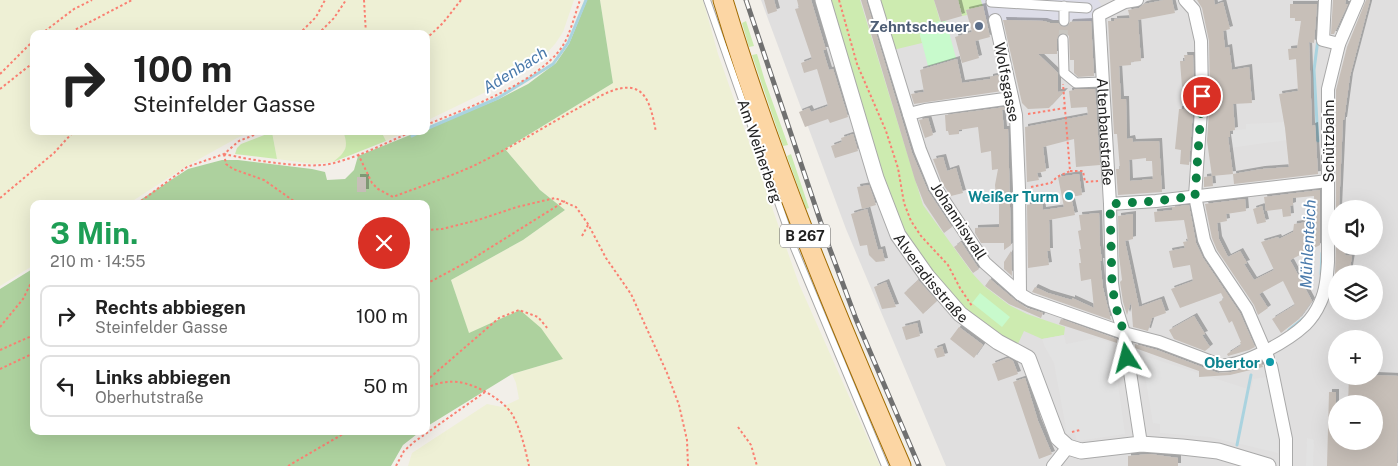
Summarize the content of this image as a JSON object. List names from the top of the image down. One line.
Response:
{"streets":{"main road":["B 267"],"street":["Wolfsgasse","Altenbaustraße","Schützbahn","Johanniswall","Alveradisstraße"],"lane":["Am Weiherberg"]},"crossings":[["Wolfsgasse","Johanniswall"],["Altenbaustraße","Johanniswall"],["Schützbahn","Johanniswall"]],"water":["Adenbach","Mühlenteich"],"places":["Zehntscheuer","Weißer Turm","Obertor"],"page":{"turn":["100 m","Steinfelder Gasse"],"map_buttons":["+","−"],"heading":["3 Min.","210 m · 14:55"],"list":[{"name":"Rechts abbiegen","note":"Steinfelder Gasse","value":"100 m"},{"name":"Links abbiegen","note":"Oberhutstraße","value":"50 m"}]}}
